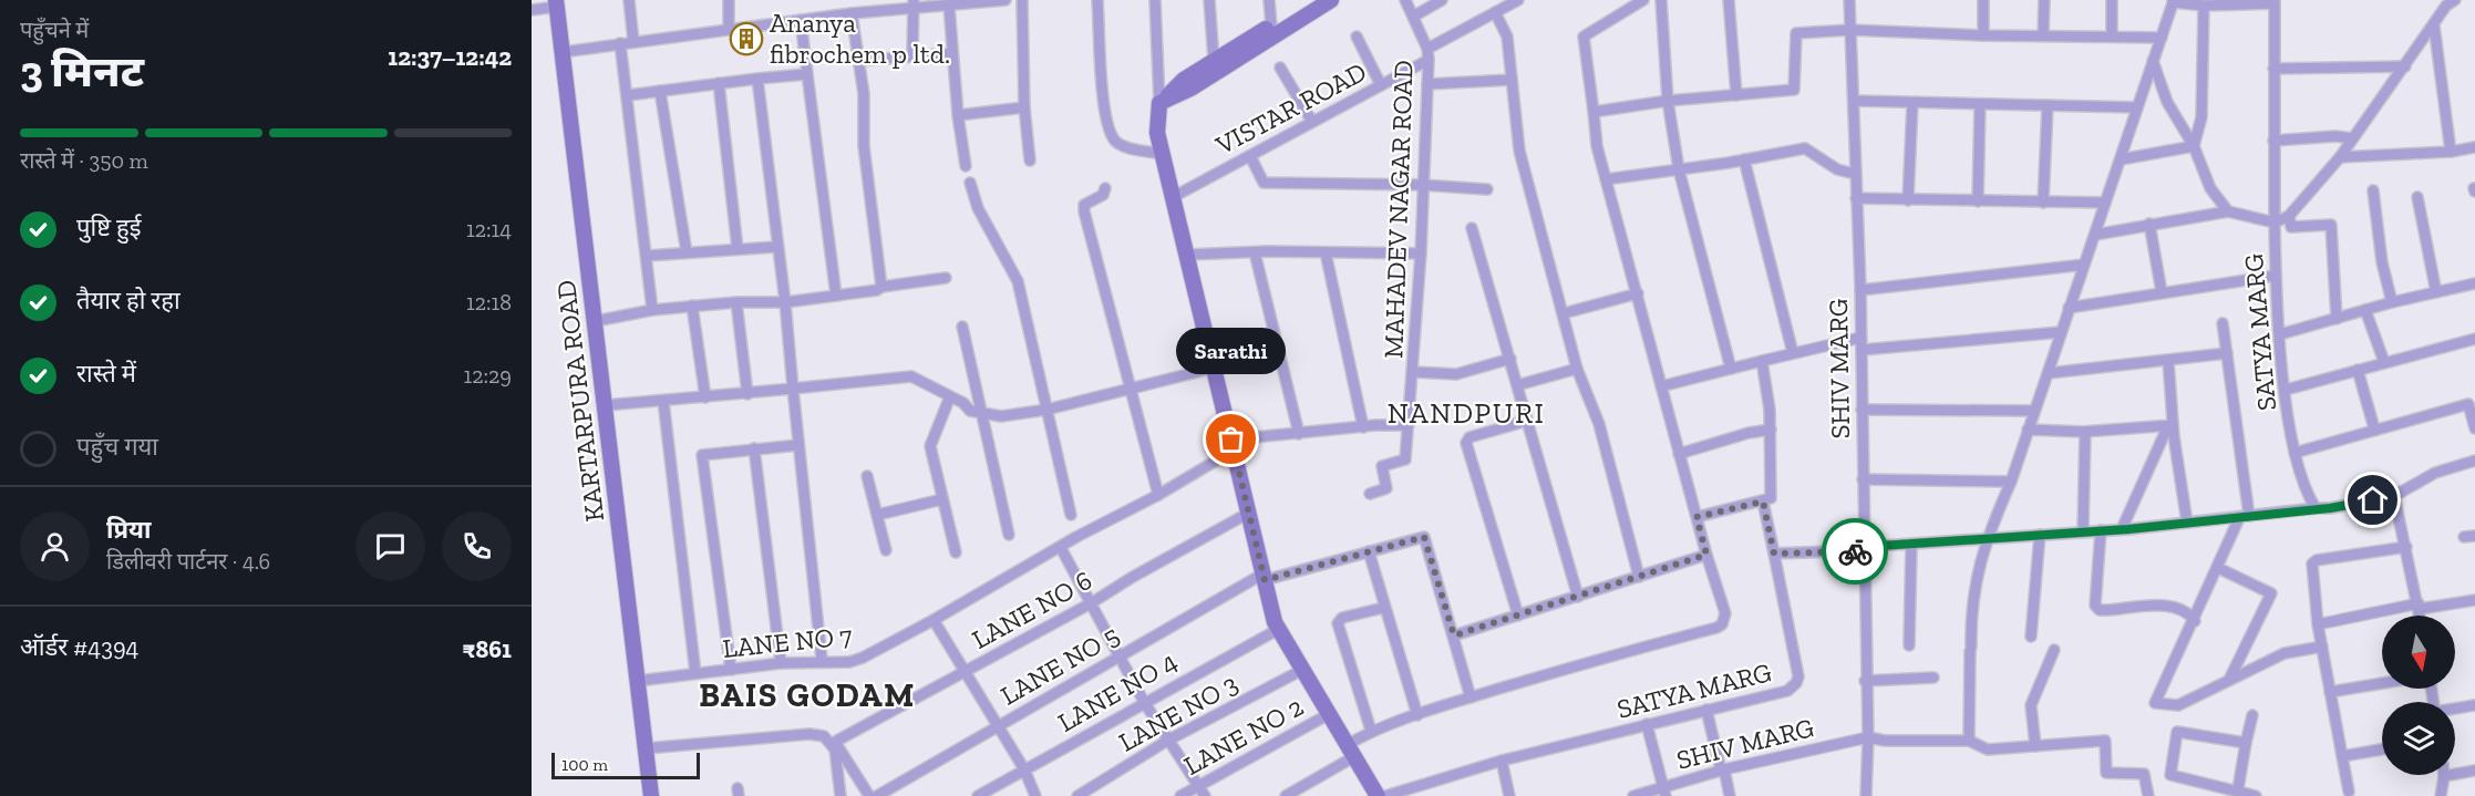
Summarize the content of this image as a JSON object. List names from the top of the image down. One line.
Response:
{"streets":{"street":["VISTAR ROAD","MAHADEV NAGAR ROAD","SATYA MARG","SHIV MARG","KARTARPURA ROAD","LANE NO 6","LANE NO 7","LANE NO 5","LANE NO 4","LANE NO 3","LANE NO 2"]},"crossings":[["VISTAR ROAD","MAHADEV NAGAR ROAD"],["KARTARPURA ROAD","LANE NO 7"]],"districts":["NANDPURI","BAIS GODAM"],"places":{"building":["Ananya fibrochem p ltd."],"other":["Sarathi"]},"scale_bar":"100 m","north":"bottom","page":{"heading":["3 मिनट","पहुँचने में","12:37–12:42"],"panel":["प्रिया","डिलीवरी पार्टनर · 4.6","ऑर्डर #4394","₹861"],"bar":"रास्ते में · 350 m","list":[["पुष्टि हुई","12:14"],["तैयार हो रहा","12:18"],["रास्ते में","12:29"],"पहुँच गया"],"bubble":"Sarathi","scale":"100 m"}}
